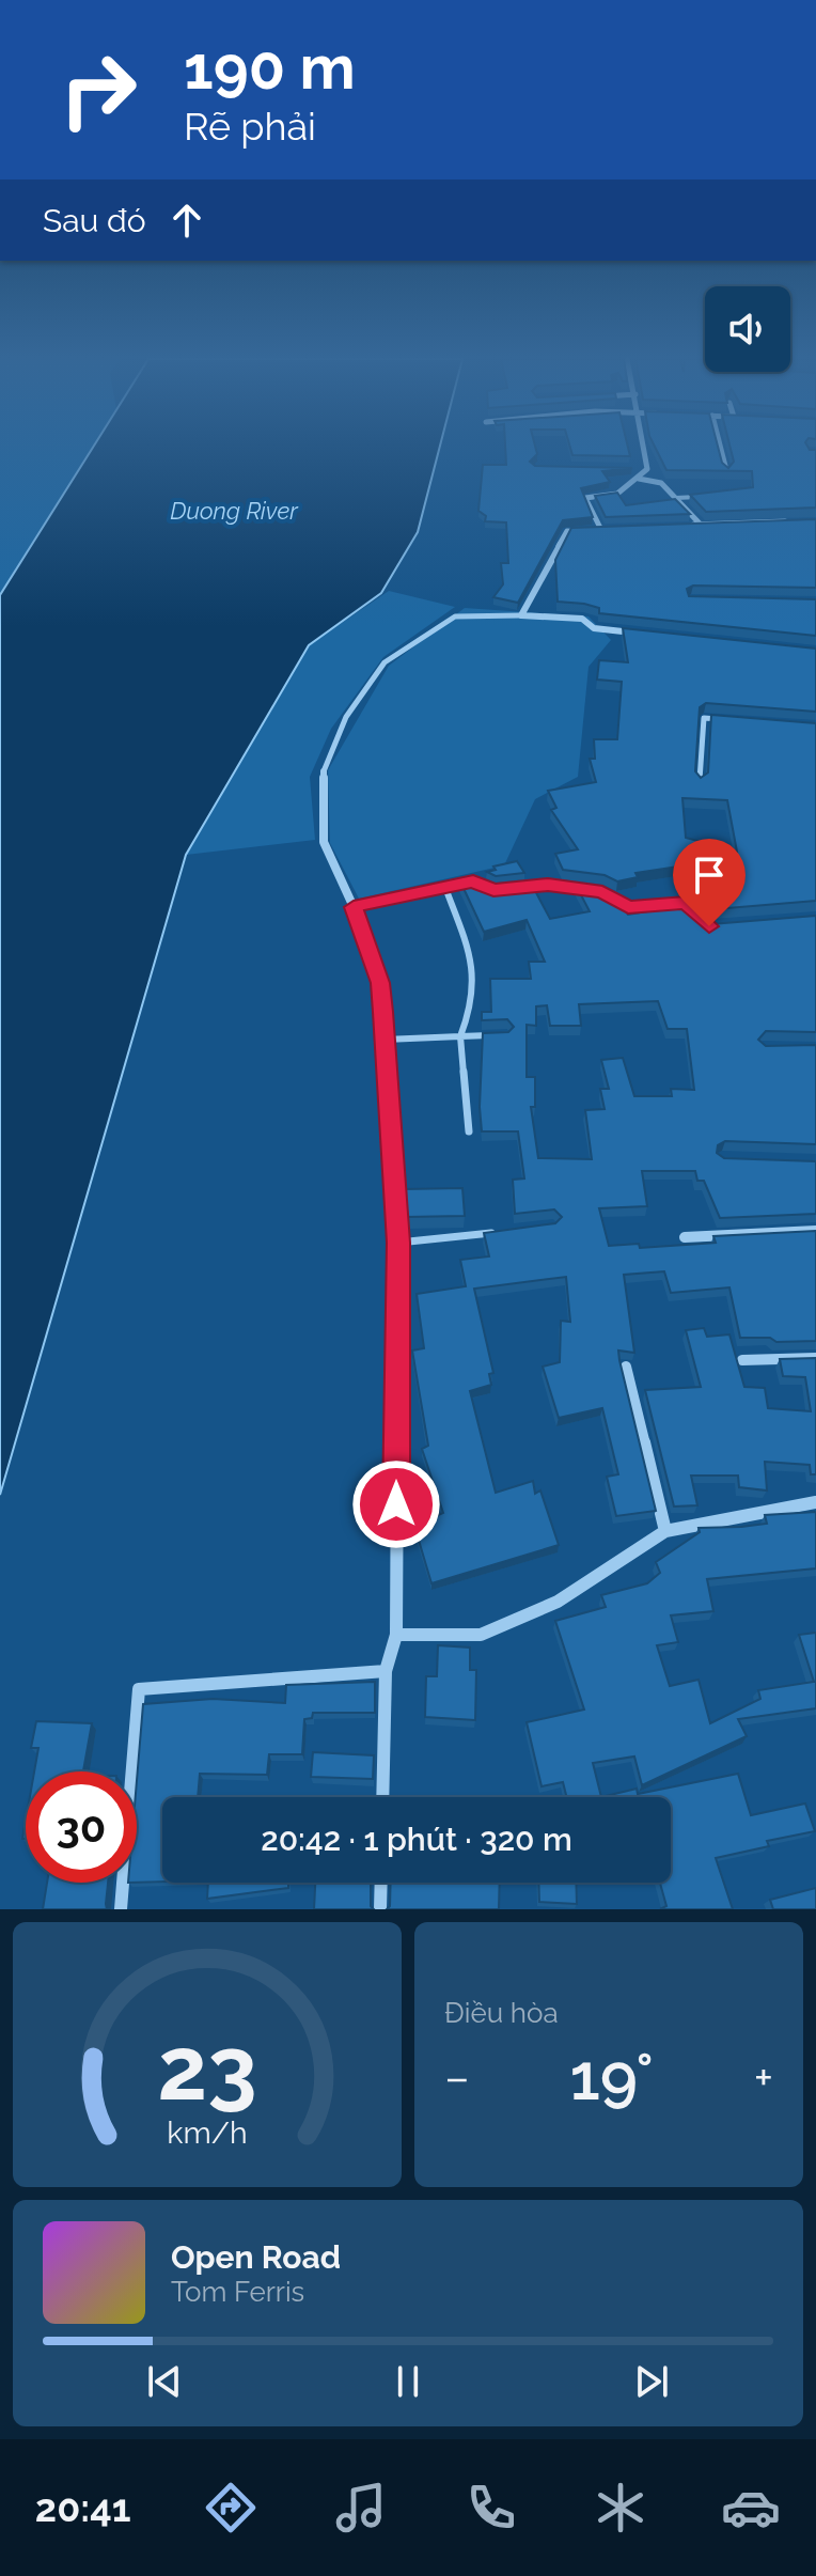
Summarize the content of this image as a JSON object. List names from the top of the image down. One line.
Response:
{"water":["Duong River"],"page":{"turn":["190 m","Rẽ phải"],"then":"Sau đó","limit":"30","trip":"20:42 · 1 phút · 320 m","tile":"Điều hòa","heat":["−","19°","+"],"song":["Open Road","Tom Ferris"],"tabs":"20:41","gauge":["23","km/h"]}}
